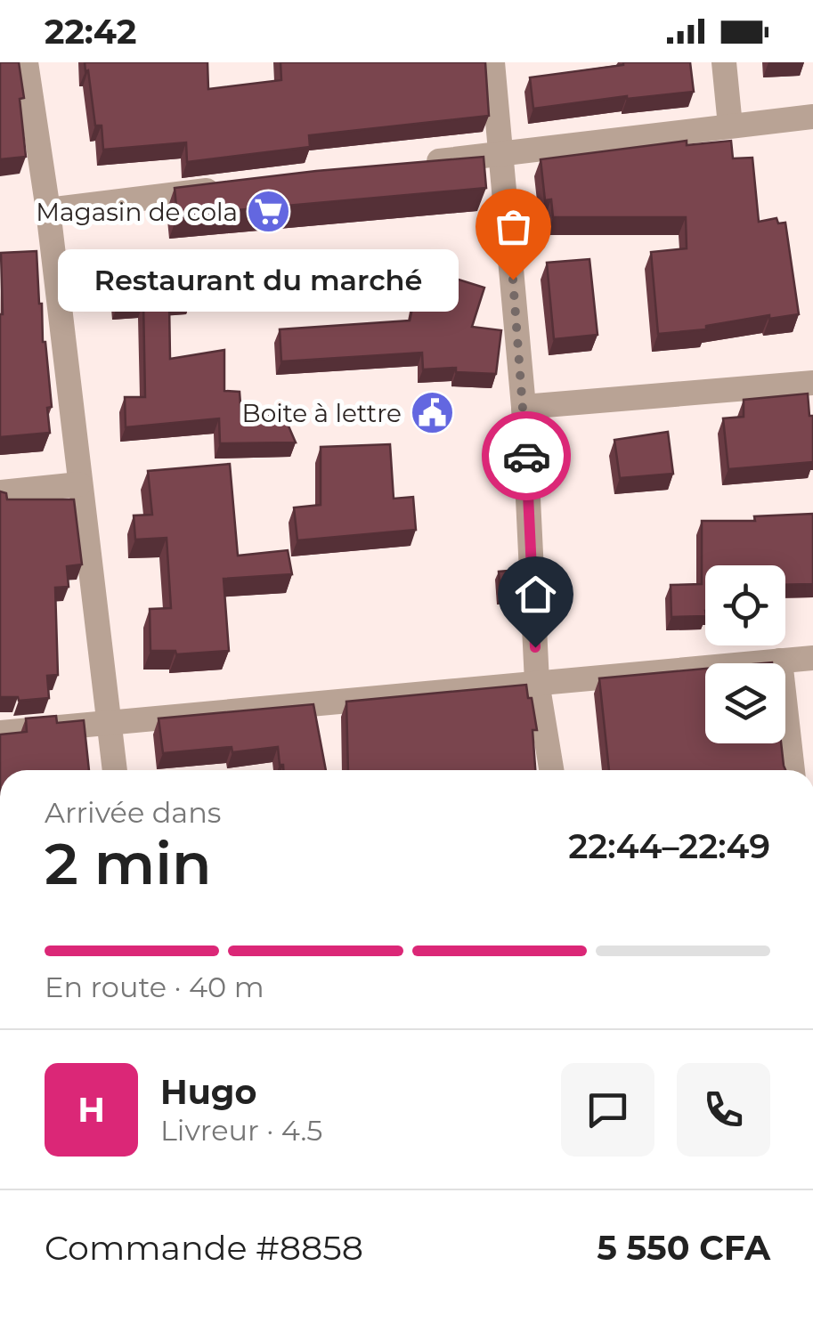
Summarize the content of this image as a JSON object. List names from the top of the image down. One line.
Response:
{"places":{"supermarket":["Magasin de cola"],"other":["Restaurant du marché"],"public building":["Boite à lettre"]},"page":{"status":"22:42","bubble":"Restaurant du marché","heading":["2 min","Arrivée dans","22:44–22:49"],"panel":["Hugo","Livreur · 4.5","Commande #8858","5 550 CFA"],"bar":"En route · 40 m","round":"H"}}
